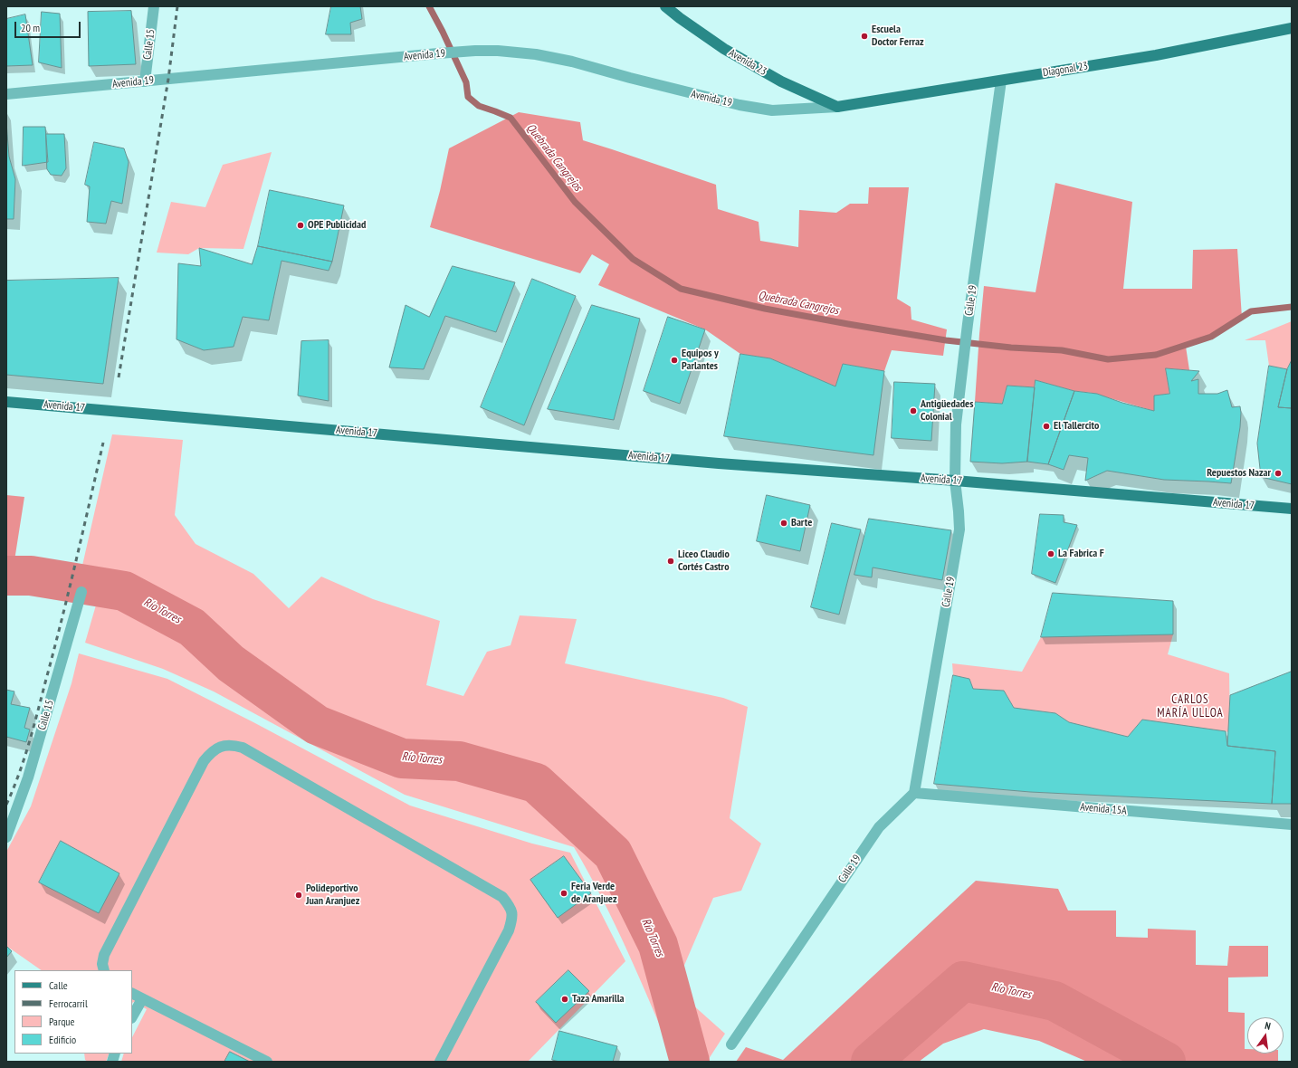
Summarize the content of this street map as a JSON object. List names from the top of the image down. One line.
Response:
{"streets":{"main road":["Avenida 23","Diagonal 23","Avenida 17"],"street":["Calle 15","Avenida 19","Calle 19","Avenida 15A"]},"crossings":[["Calle 15","Avenida 19"],["Avenida 19","Avenida 23"],["Avenida 19","Diagonal 23"],["Avenida 23","Diagonal 23"],["Diagonal 23","Calle 19"],["Calle 19","Avenida 17"],["Calle 19","Avenida 15A"]],"districts":["CARLOS MARÍA ULLOA"],"water":["Quebrada Cangrejos","Río Torres"],"places":["Escuela Doctor Ferraz","OPE Publicidad","Equipos y Parlantes","Antigüedades Colonial","El Tallercito","Repuestos Nazar","Barte","La Fabrica F","Liceo Claudio Cortés Castro","Feria Verde de Aranjuez","Polideportivo Juan Aranjuez","Taza Amarilla"],"legend":["Calle","Ferrocarril","Parque","Edificio"],"scale_bar":"20 m","north":"top"}
